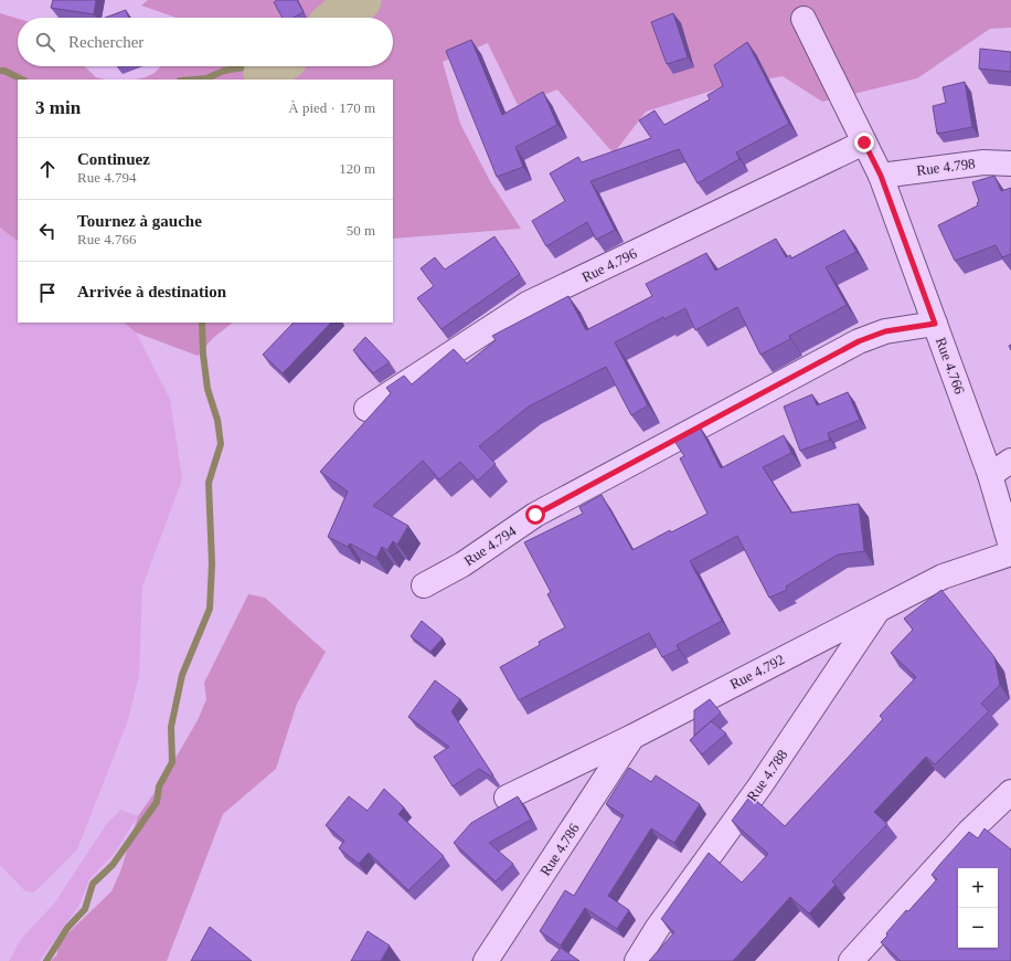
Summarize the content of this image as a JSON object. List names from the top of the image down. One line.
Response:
{"streets":{"street":["Rue 4.798","Rue 4.796","Rue 4.766","Rue 4.794","Rue 4.792","Rue 4.788","Rue 4.786"]},"crossings":[["Rue 4.798","Rue 4.766"],["Rue 4.796","Rue 4.766"],["Rue 4.766","Rue 4.794"],["Rue 4.792","Rue 4.788"],["Rue 4.792","Rue 4.786"]],"page":{"search":"Rechercher","heading":["3 min","À pied · 170 m"],"list":[["Continuez","Rue 4.794","120 m"],["Tournez à gauche","Rue 4.766","50 m"],"Arrivée à destination"],"map_buttons":["+","−"]}}
